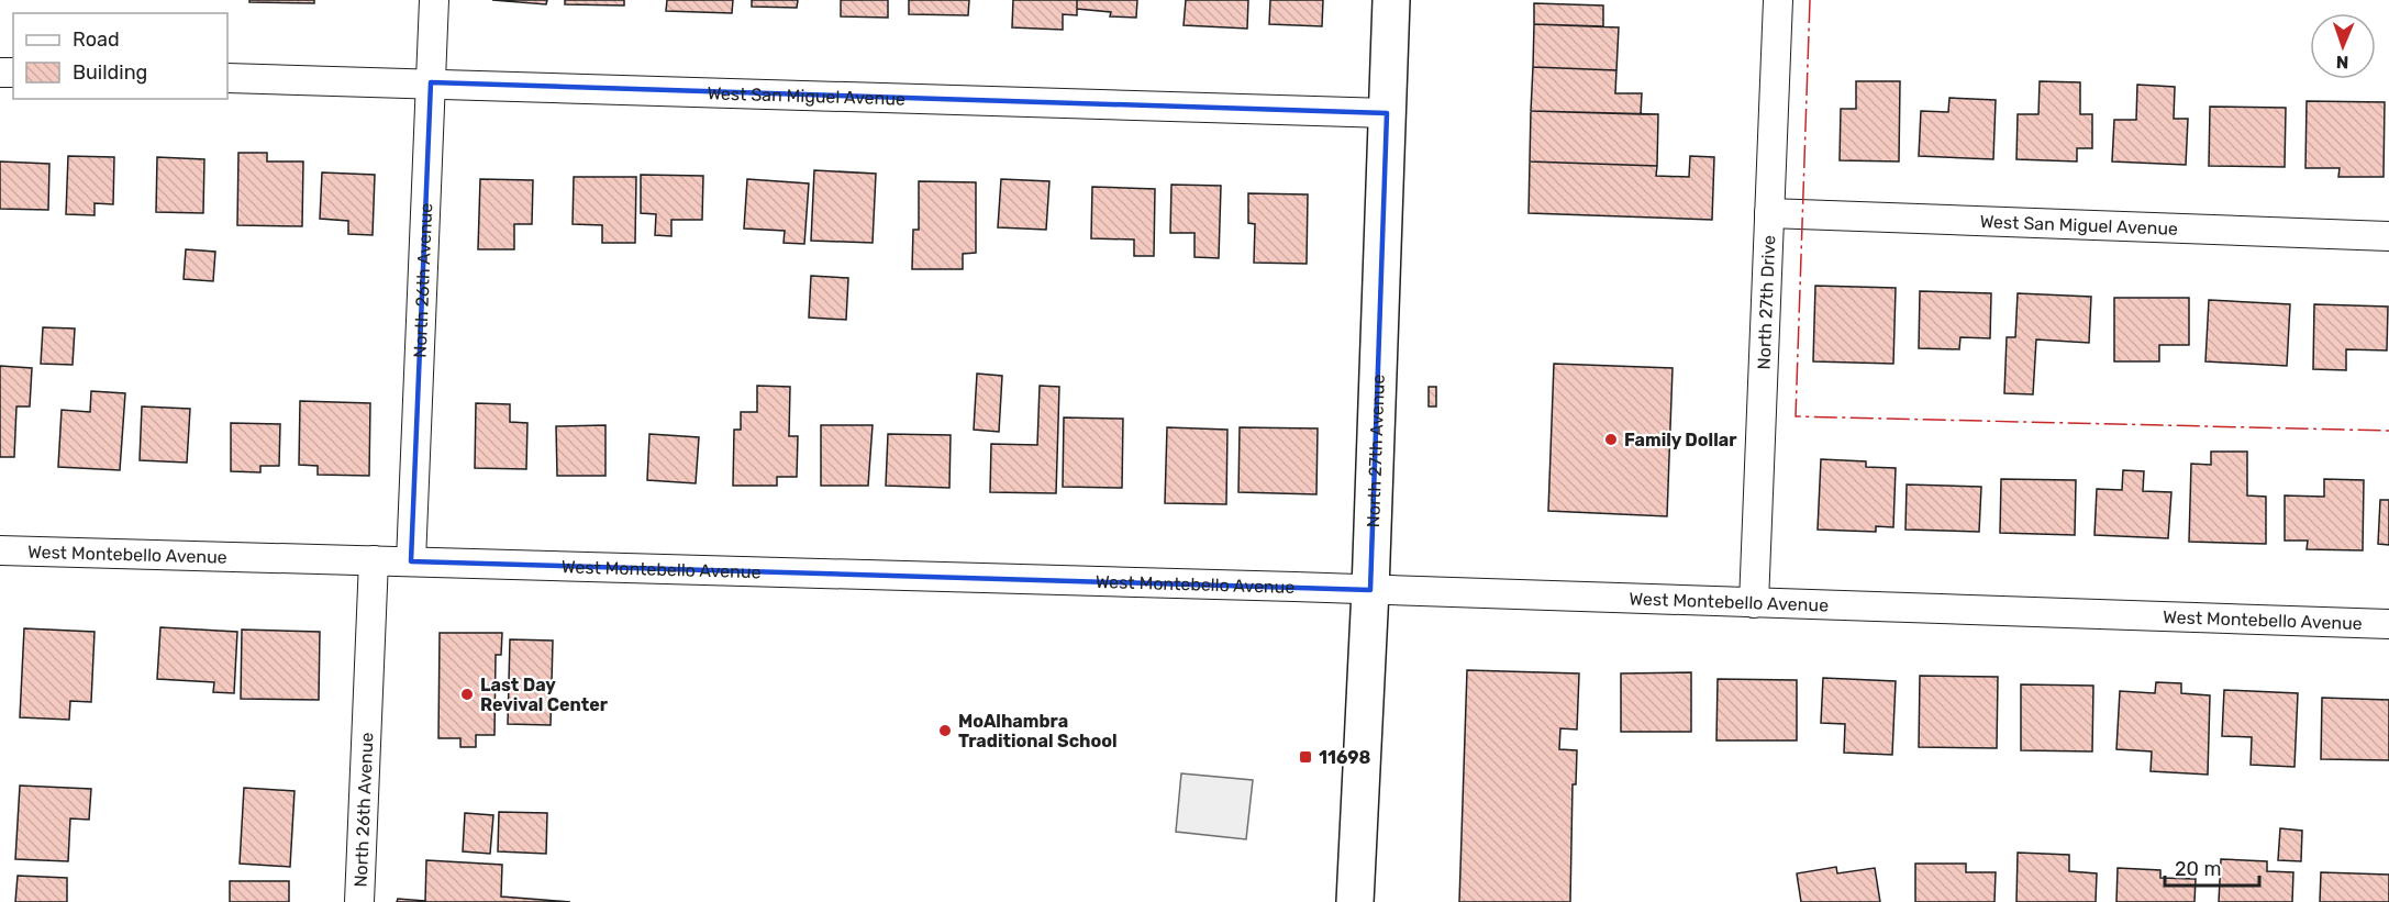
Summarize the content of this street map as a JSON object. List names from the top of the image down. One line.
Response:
{"streets":{"main road":["North 27th Avenue"],"street":["West San Miguel Avenue","North 26th Avenue","North 27th Drive","West Montebello Avenue"]},"crossings":[["West San Miguel Avenue","North 26th Avenue"],["West San Miguel Avenue","North 27th Drive"],["West San Miguel Avenue","North 27th Avenue"],["North 26th Avenue","West Montebello Avenue"],["North 27th Drive","West Montebello Avenue"],["North 27th Avenue","West Montebello Avenue"]],"places":{"other":["Family Dollar","Last Day Revival Center","MoAlhambra Traditional School"],"transit":["11698"]},"legend":["Road","Building"],"scale_bar":"20 m","north":"bottom"}
